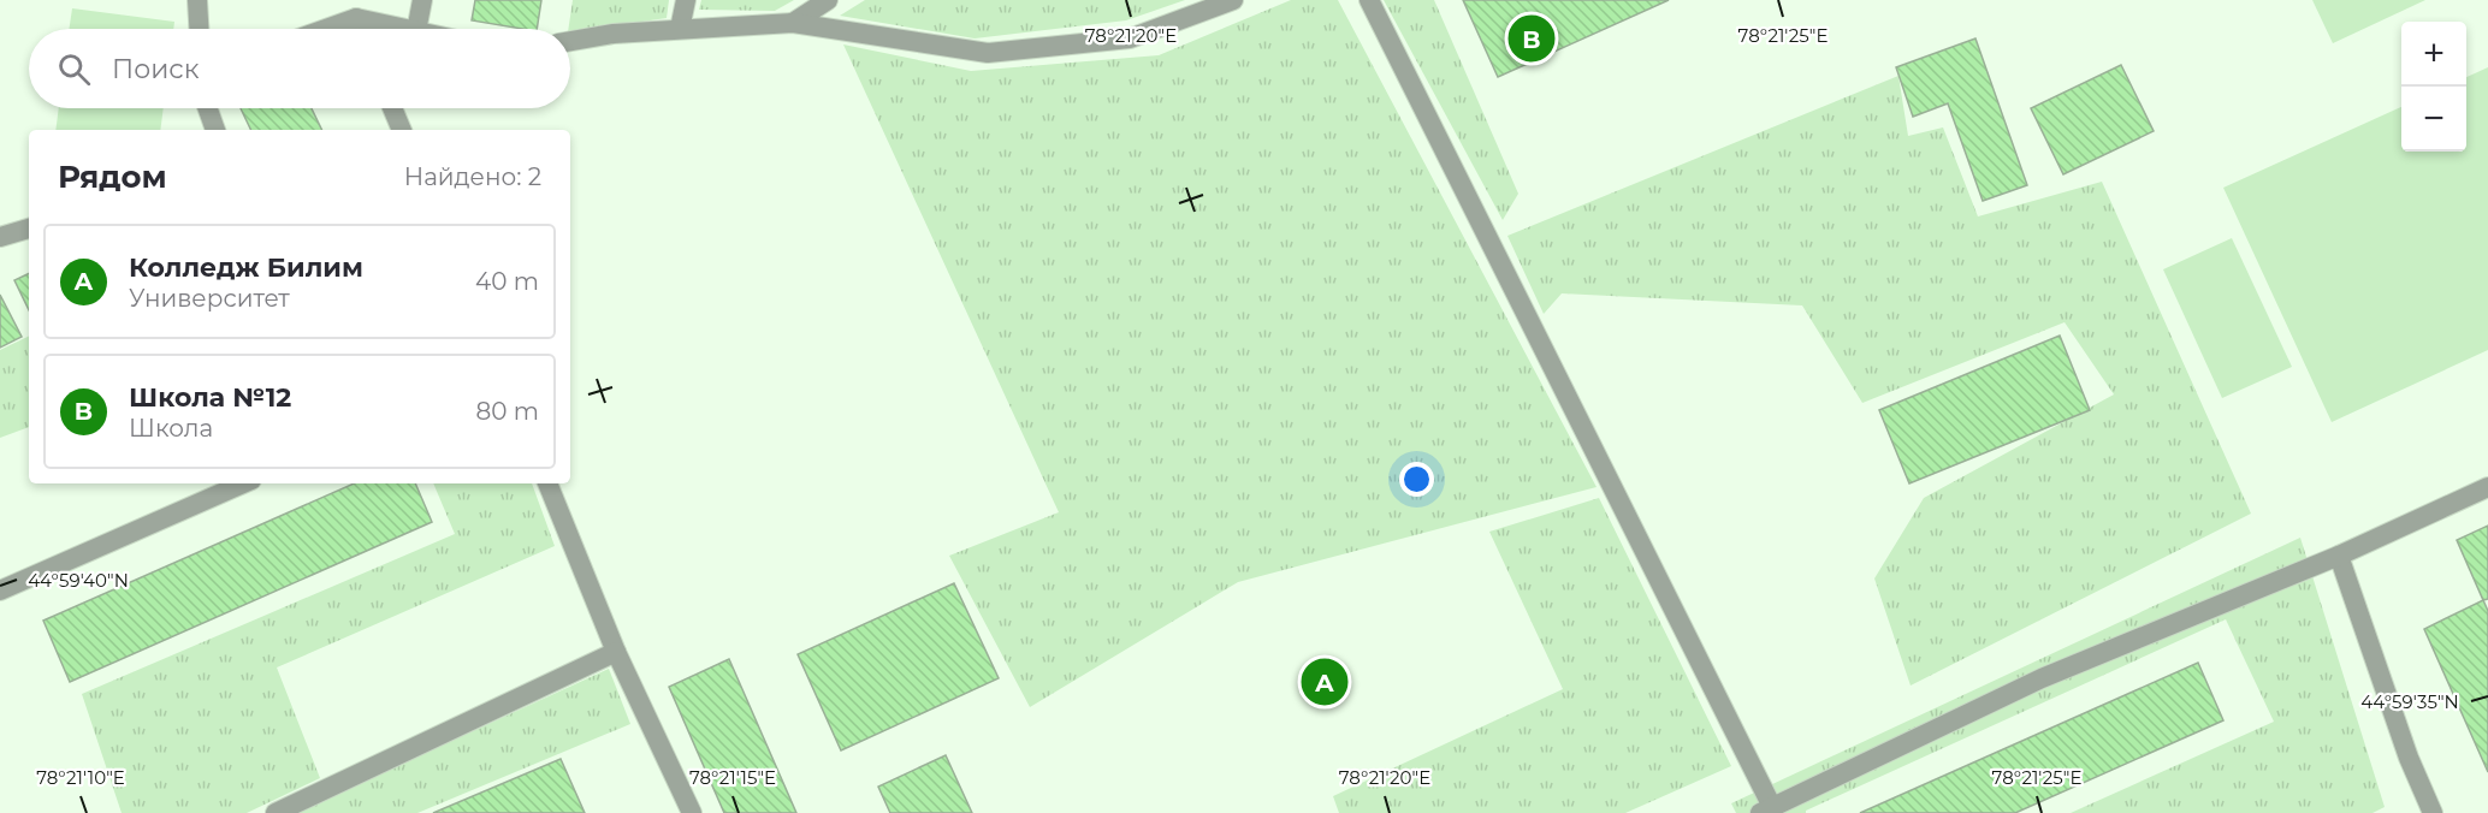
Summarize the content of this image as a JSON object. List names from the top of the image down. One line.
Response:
{"page":{"pins":["B","A"],"map_buttons":["+","−"],"search":"Поиск","heading":["Рядом","Найдено: 2"],"list":[{"mark":"A","name":"Колледж Билим","note":"Университет","value":"40 m"},{"mark":"B","name":"Школа №12","note":"Школа","value":"80 m"}]},"coordinates":["78°21'20\"E","78°21'25\"E","44°59'40\"N","44°59'35\"N","78°21'10\"E","78°21'15\"E"]}
